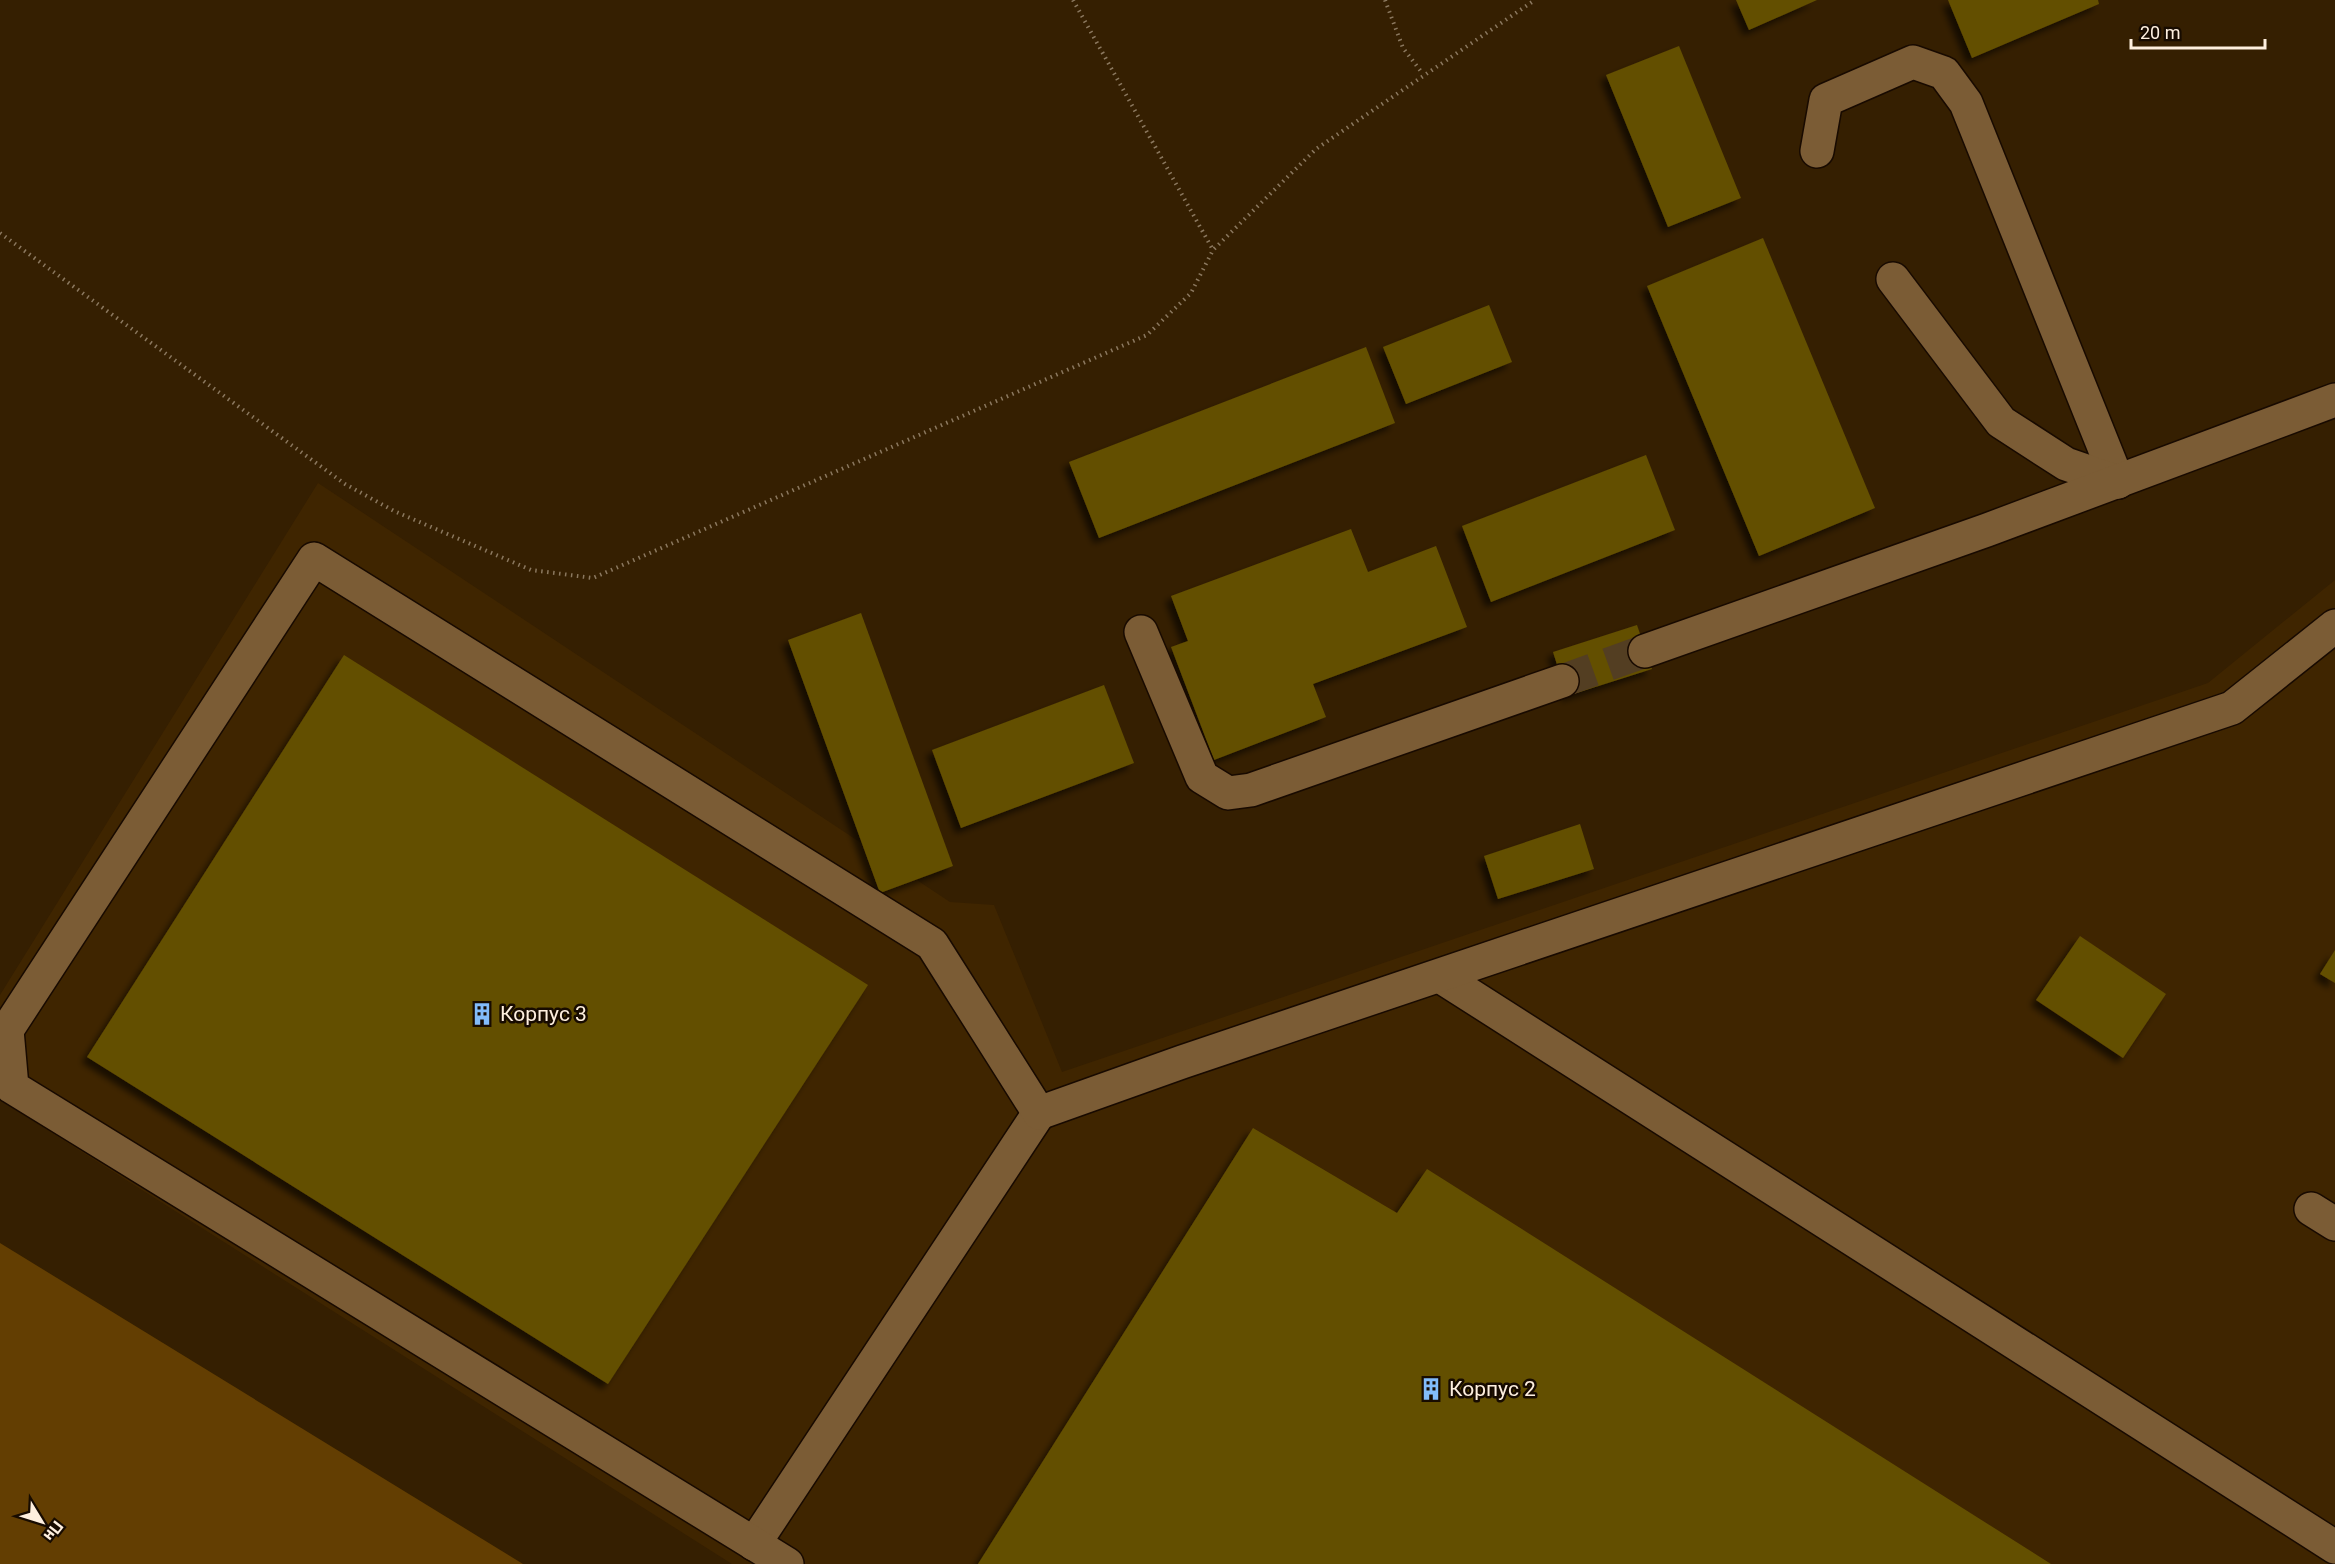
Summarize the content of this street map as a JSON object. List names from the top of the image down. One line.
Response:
{"places":{"building":["Корпус 3","Корпус 2"]},"scale_bar":"20 m","north":"bottom right"}
